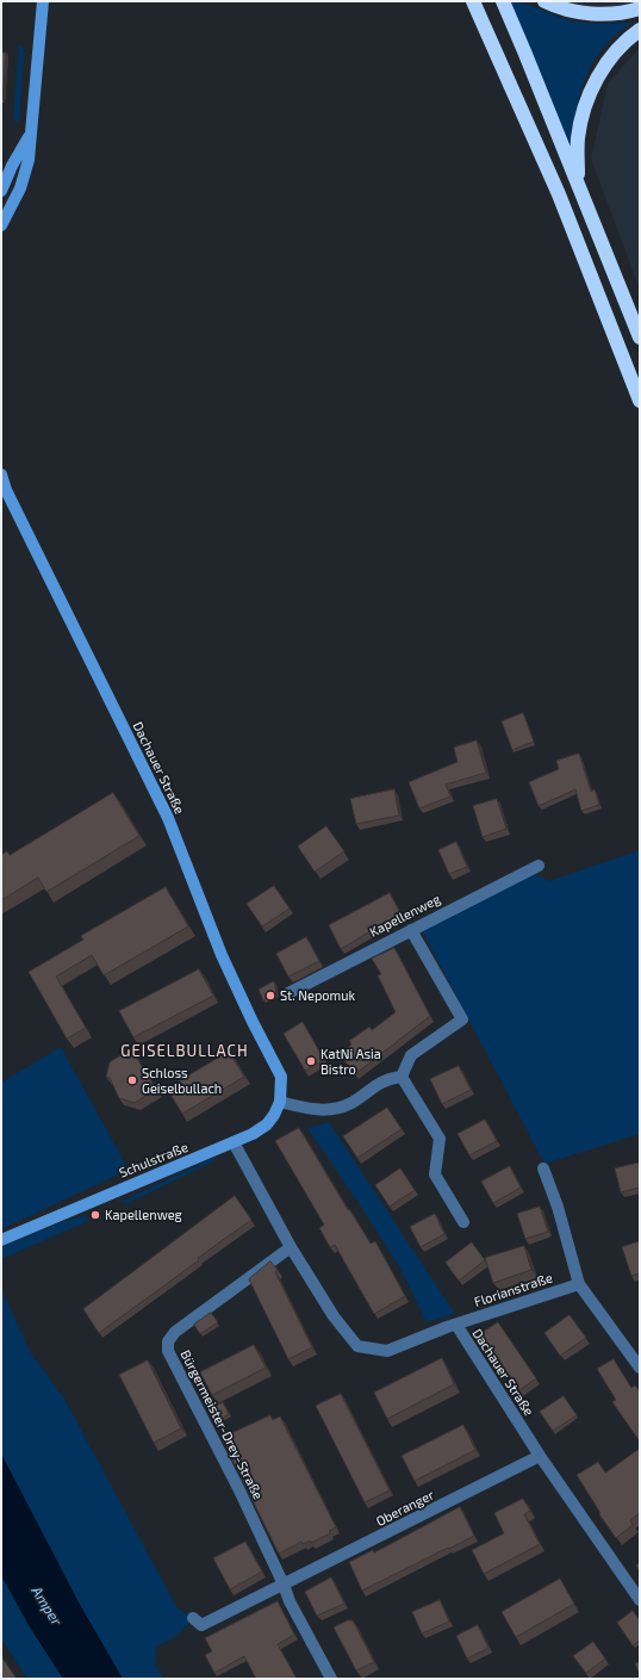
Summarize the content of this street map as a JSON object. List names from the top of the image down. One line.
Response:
{"streets":{"street":["Dachauer Straße","Kapellenweg","Schulstraße","Florianstraße","Bürgermeister-Drey-Straße","Oberanger"]},"crossings":[["Dachauer Straße","Schulstraße"],["Dachauer Straße","Florianstraße"],["Dachauer Straße","Bürgermeister-Drey-Straße"],["Dachauer Straße","Oberanger"],["Bürgermeister-Drey-Straße","Oberanger"]],"districts":["GEISELBULLACH"],"water":["Amper"],"places":["St. Nepomuk","KatNi Asia Bistro","Schloss Geiselbullach","Kapellenweg"]}
